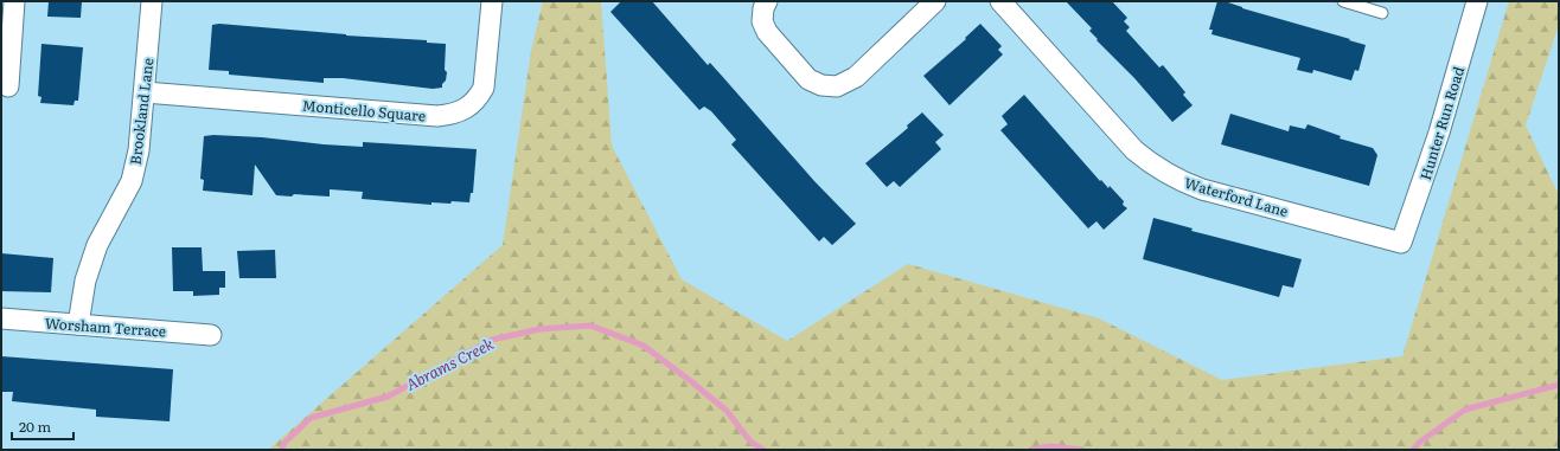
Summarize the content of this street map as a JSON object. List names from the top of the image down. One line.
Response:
{"streets":{"street":["Monticello Square","Brookland Lane","Hunter Run Road","Waterford Lane","Worsham Terrace"]},"crossings":[["Monticello Square","Brookland Lane"],["Brookland Lane","Worsham Terrace"],["Hunter Run Road","Waterford Lane"]],"water":["Abrams Creek"],"scale_bar":"20 m"}
